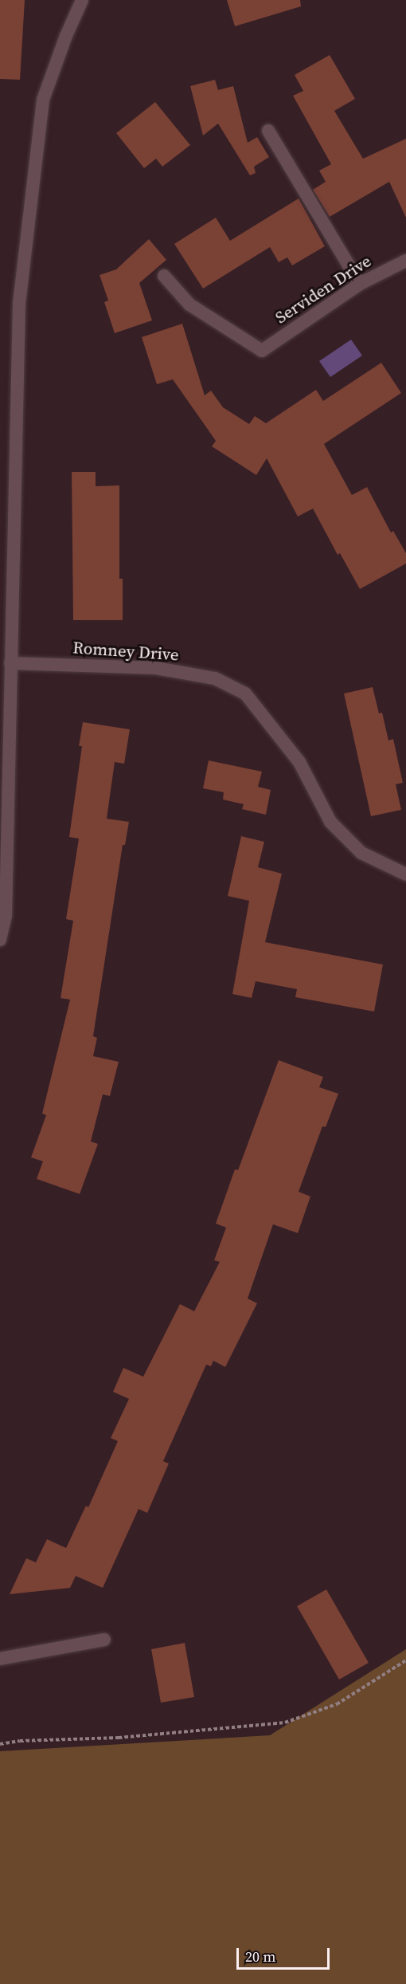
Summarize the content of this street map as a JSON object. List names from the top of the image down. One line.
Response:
{"streets":{"street":["Serviden Drive","Romney Drive"]},"scale_bar":"20 m"}
